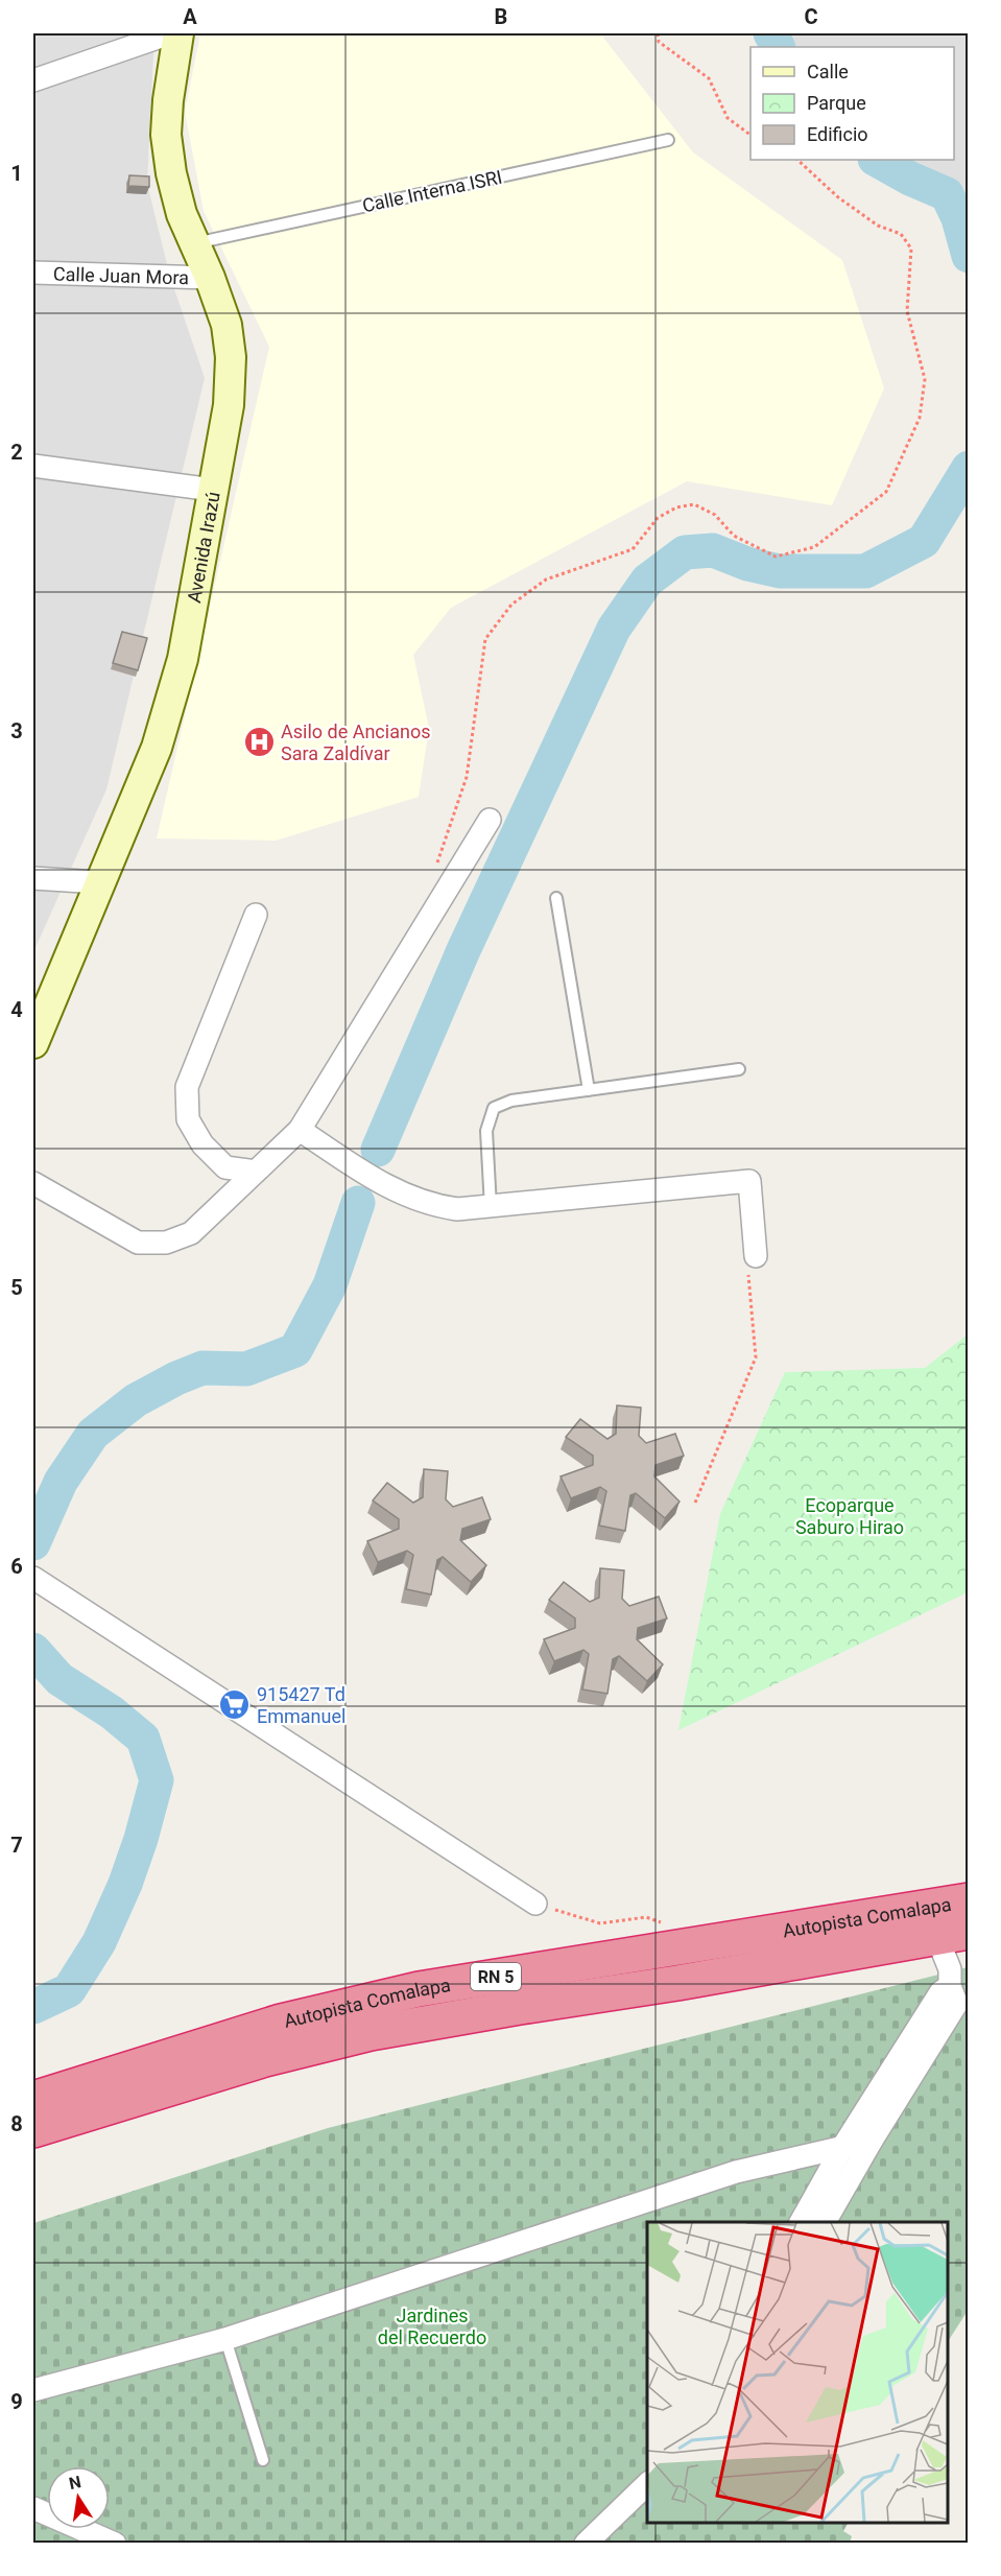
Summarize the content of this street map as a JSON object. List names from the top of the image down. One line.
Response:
{"streets":{"highway":["Autopista Comalapa","RN 5"],"street":["Calle Juan Mora","Avenida Irazú"],"lane":["Calle Interna ISRI"]},"crossings":[["Calle Interna ISRI","Avenida Irazú"],["Calle Juan Mora","Avenida Irazú"]],"parks":["Ecoparque Saburo Hirao","Jardines del Recuerdo"],"places":{"hospital":["Asilo de Ancianos Sara Zaldívar"],"supermarket":["915427 Td Emmanuel"]},"legend":["Calle","Parque","Edificio"],"north":"top","grid":{"columns":["A","B","C"],"rows":["1","2","3","4","5","6","7","8","9"]}}
